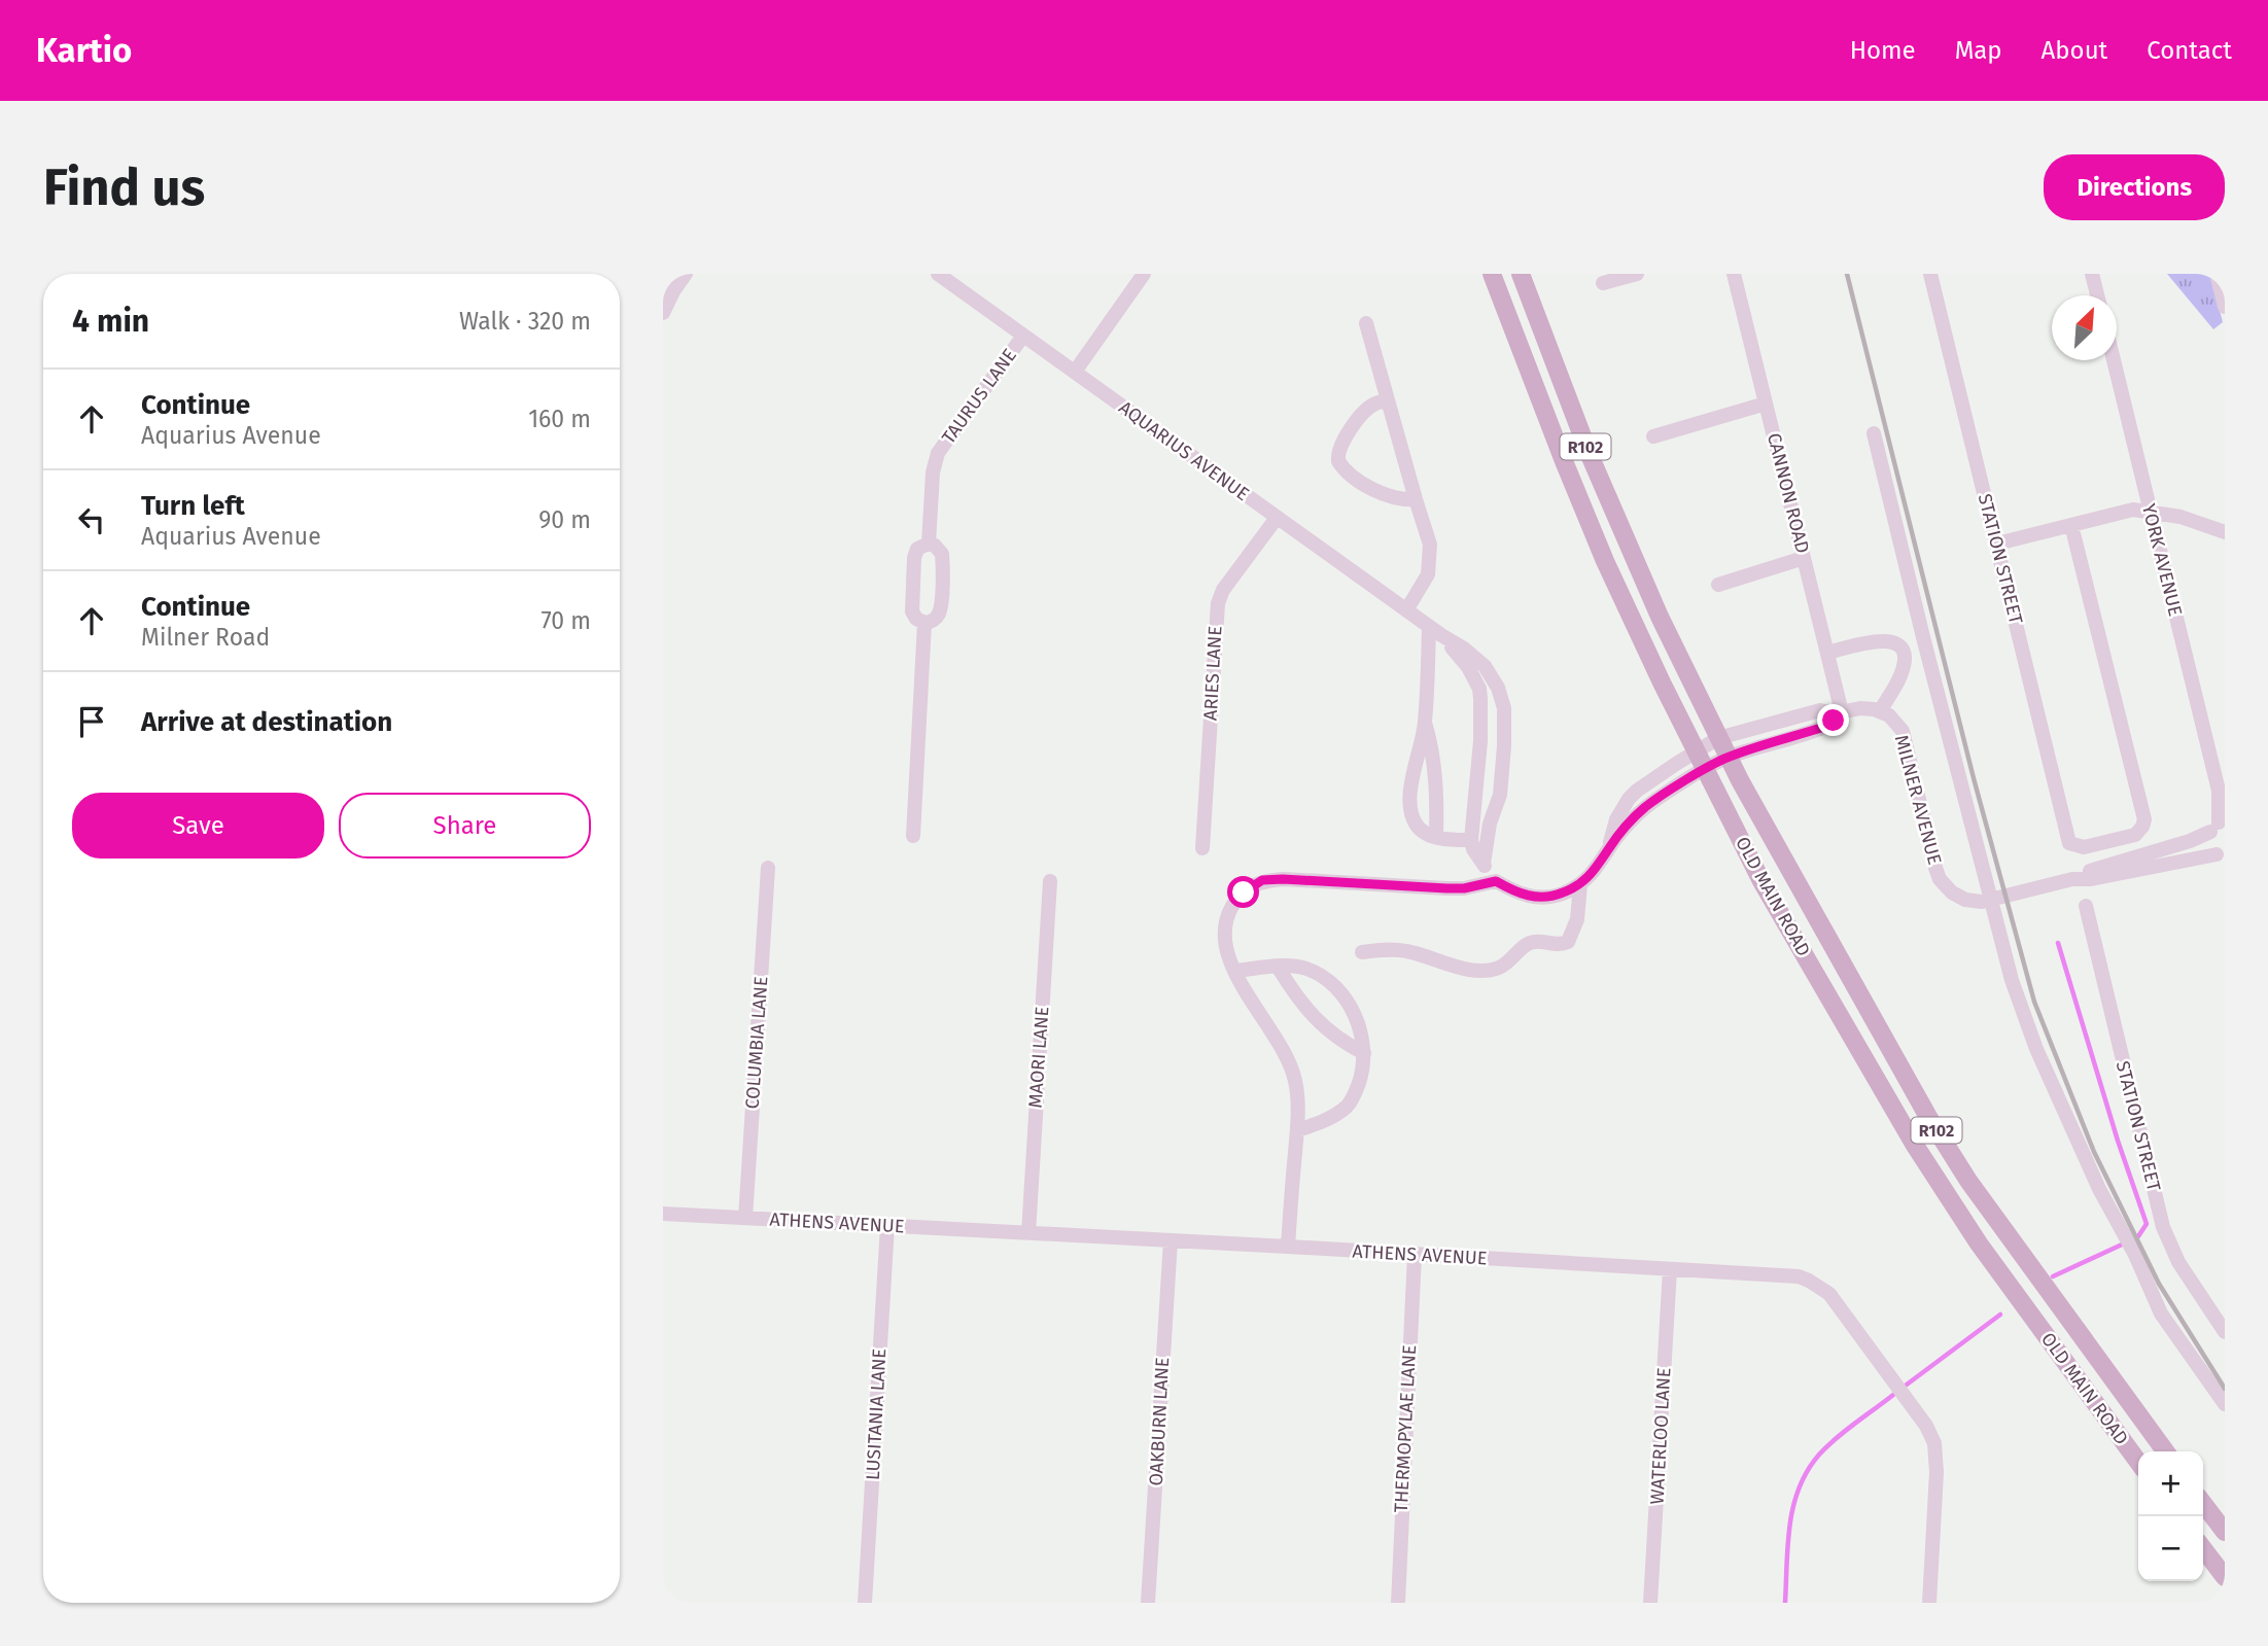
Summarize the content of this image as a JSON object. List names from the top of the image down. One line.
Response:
{"streets":{"main road":["R102","OLD MAIN ROAD"],"street":["TAURUS LANE","AQUARIUS AVENUE","CANNON ROAD","STATION STREET","YORK AVENUE","ARIES LANE","MILNER AVENUE","COLUMBIA LANE","MAORI LANE","ATHENS AVENUE","LUSITANIA LANE","OAKBURN LANE","THERMOPYLAE LANE","WATERLOO LANE"]},"crossings":[["TAURUS LANE","AQUARIUS AVENUE"],["AQUARIUS AVENUE","ARIES LANE"],["YORK AVENUE","MILNER AVENUE"],["COLUMBIA LANE","ATHENS AVENUE"],["MAORI LANE","ATHENS AVENUE"],["ATHENS AVENUE","LUSITANIA LANE"],["ATHENS AVENUE","OAKBURN LANE"],["ATHENS AVENUE","THERMOPYLAE LANE"],["ATHENS AVENUE","WATERLOO LANE"]],"north":"top right","page":{"header":"Kartio","nav":["Home","Map","About","Contact"],"buttons":["Directions",["Save","Share"]],"title":"Find us","heading":["4 min","Walk · 320 m"],"list":[["Continue","Aquarius Avenue","160 m"],["Turn left","Aquarius Avenue","90 m"],["Continue","Milner Road","70 m"],"Arrive at destination"],"map_buttons":["+","−"]}}
